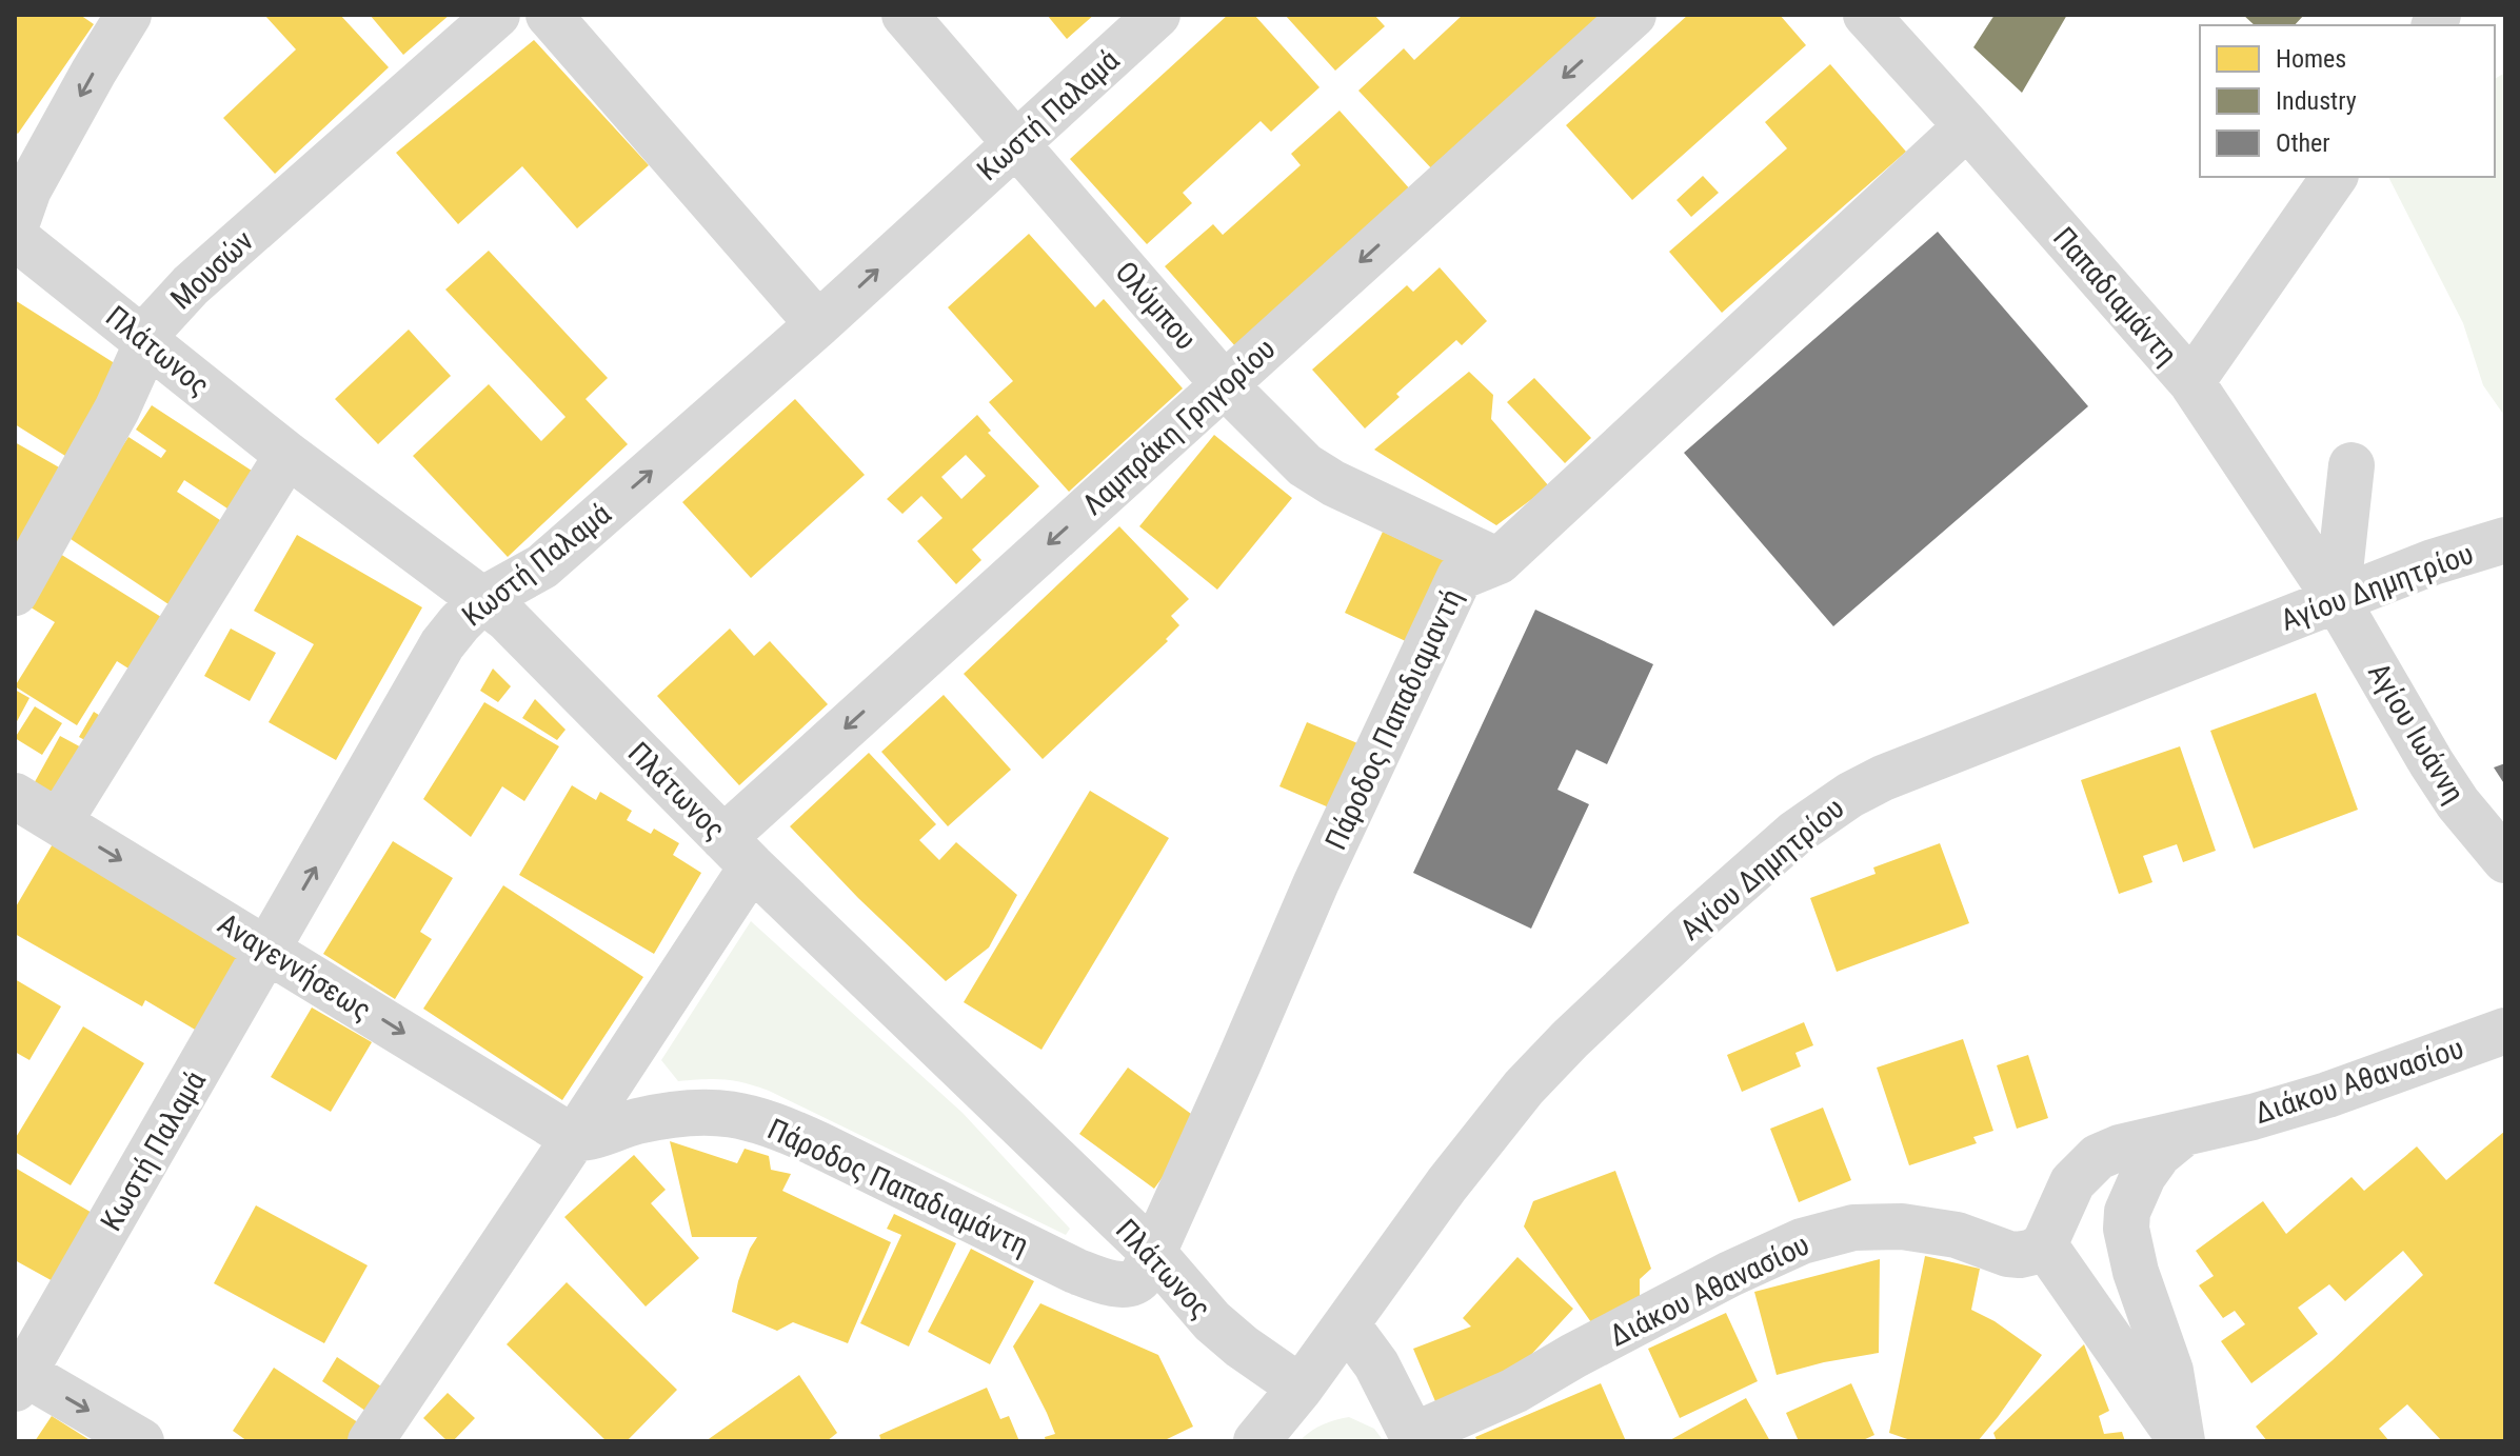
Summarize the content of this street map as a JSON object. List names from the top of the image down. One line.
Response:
{"streets":{"street":["Κωστή Παλαμά","Μουσών","Παπαδιαμάντη","Ολύμπου","Πλάτωνος","Λαμπράκη Γρηγορίου","Αγίου Δημητρίου","Πάροδος Παπαδιαμαντή","Αγίου Ιωάννη","Αναγεννήσεως","Διάκου Αθανασίου","Πάροδος Παπαδιαμάντη"]},"crossings":[["Κωστή Παλαμά","Ολύμπου"],["Κωστή Παλαμά","Πλάτωνος"],["Κωστή Παλαμά","Αναγεννήσεως"],["Μουσών","Πλάτωνος"],["Παπαδιαμάντη","Αγίου Δημητρίου"],["Παπαδιαμάντη","Πάροδος Παπαδιαμαντή"],["Παπαδιαμάντη","Αγίου Ιωάννη"],["Ολύμπου","Λαμπράκη Γρηγορίου"],["Ολύμπου","Πάροδος Παπαδιαμαντή"],["Πλάτωνος","Λαμπράκη Γρηγορίου"],["Πλάτωνος","Αγίου Δημητρίου"],["Πλάτωνος","Πάροδος Παπαδιαμαντή"],["Πλάτωνος","Πάροδος Παπαδιαμάντη"],["Λαμπράκη Γρηγορίου","Αναγεννήσεως"],["Λαμπράκη Γρηγορίου","Πάροδος Παπαδιαμάντη"],["Αγίου Δημητρίου","Αγίου Ιωάννη"],["Αγίου Δημητρίου","Διάκου Αθανασίου"],["Πάροδος Παπαδιαμαντή","Πάροδος Παπαδιαμάντη"],["Αναγεννήσεως","Πάροδος Παπαδιαμάντη"]],"one_way":["Λαμπράκη Γρηγορίου","Αναγεννήσεως"],"legend":["Homes","Industry","Other"]}
